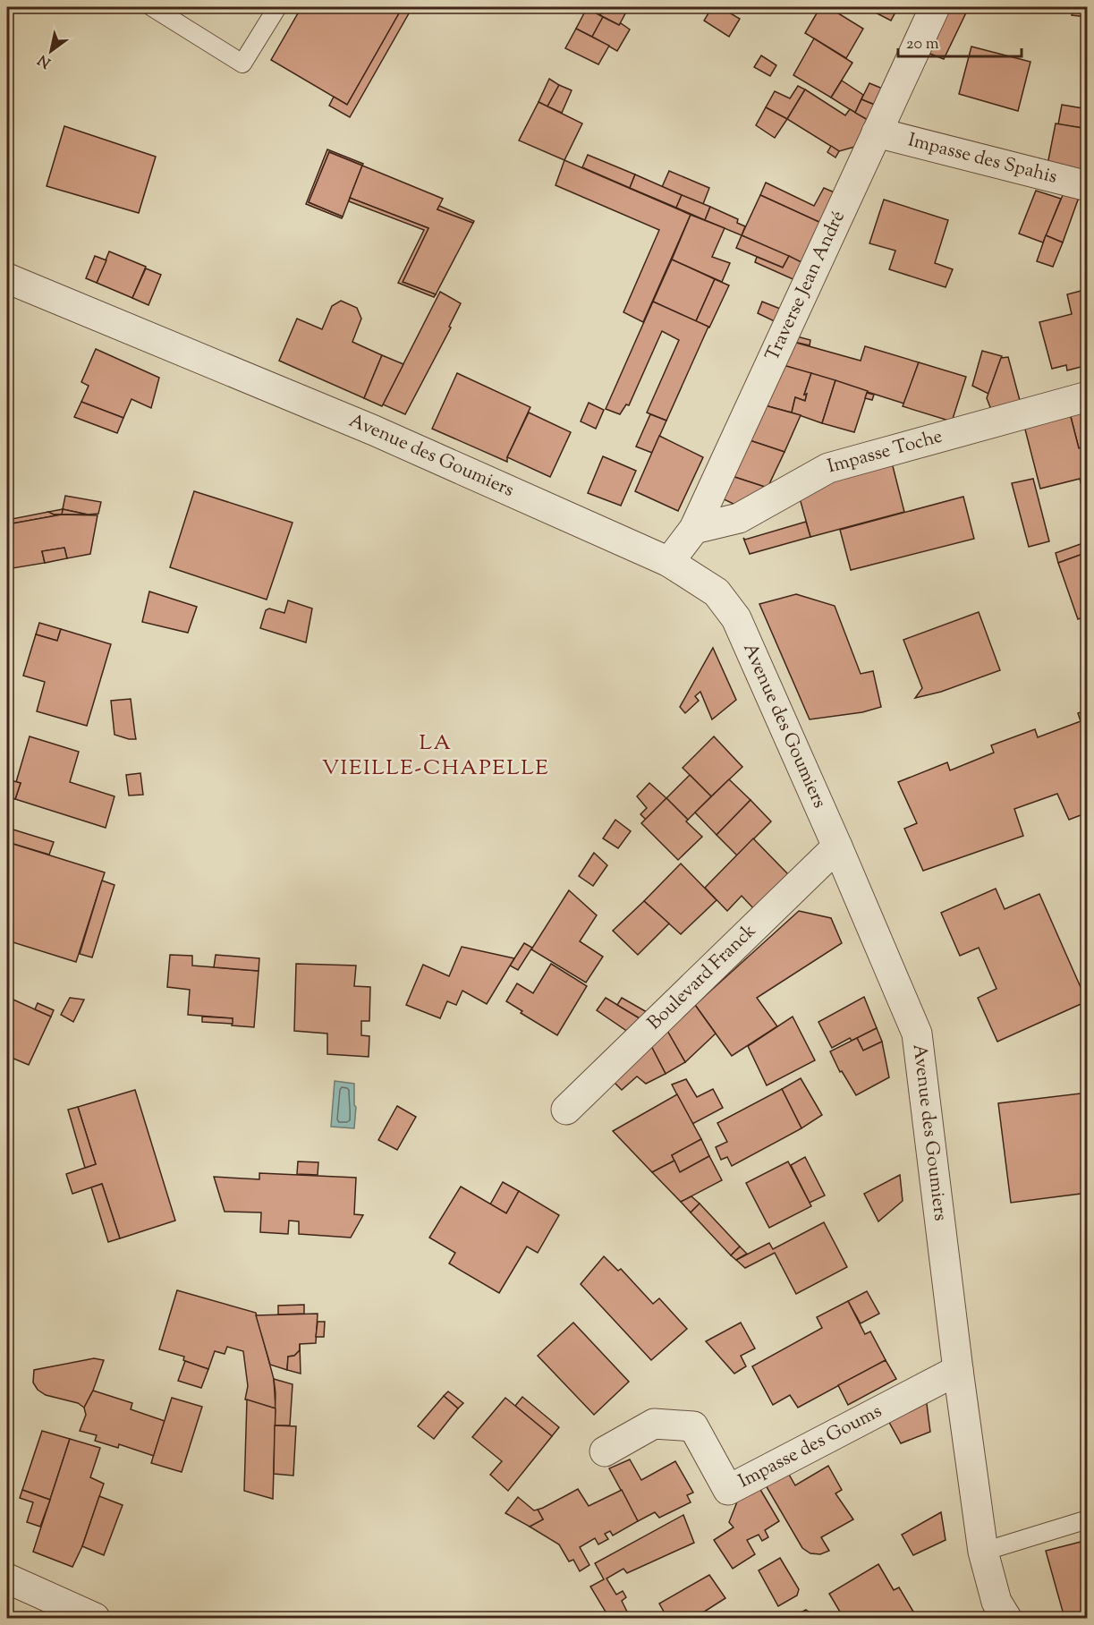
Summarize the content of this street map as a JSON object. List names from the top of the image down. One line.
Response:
{"streets":{"street":["Impasse des Spahis","Traverse Jean André","Impasse Toche","Avenue des Goumiers","Boulevard Franck","Impasse des Goums"]},"crossings":[["Impasse des Spahis","Traverse Jean André"],["Traverse Jean André","Impasse Toche"],["Traverse Jean André","Avenue des Goumiers"],["Avenue des Goumiers","Boulevard Franck"],["Avenue des Goumiers","Impasse des Goums"]],"districts":["LA VIEILLE-CHAPELLE"],"scale_bar":"20 m","north":"bottom left"}
